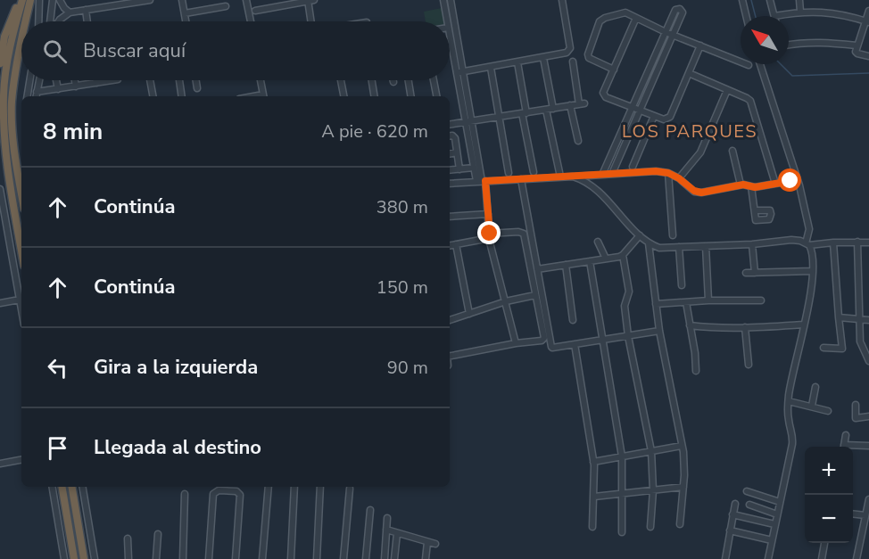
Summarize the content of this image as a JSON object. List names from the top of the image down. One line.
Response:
{"districts":["LOS PARQUES"],"north":"top left","page":{"search":"Buscar aquí","heading":["8 min","A pie · 620 m"],"list":[["Continúa","380 m"],["Continúa","150 m"],["Gira a la izquierda","90 m"],"Llegada al destino"],"map_buttons":["+","−"]}}
